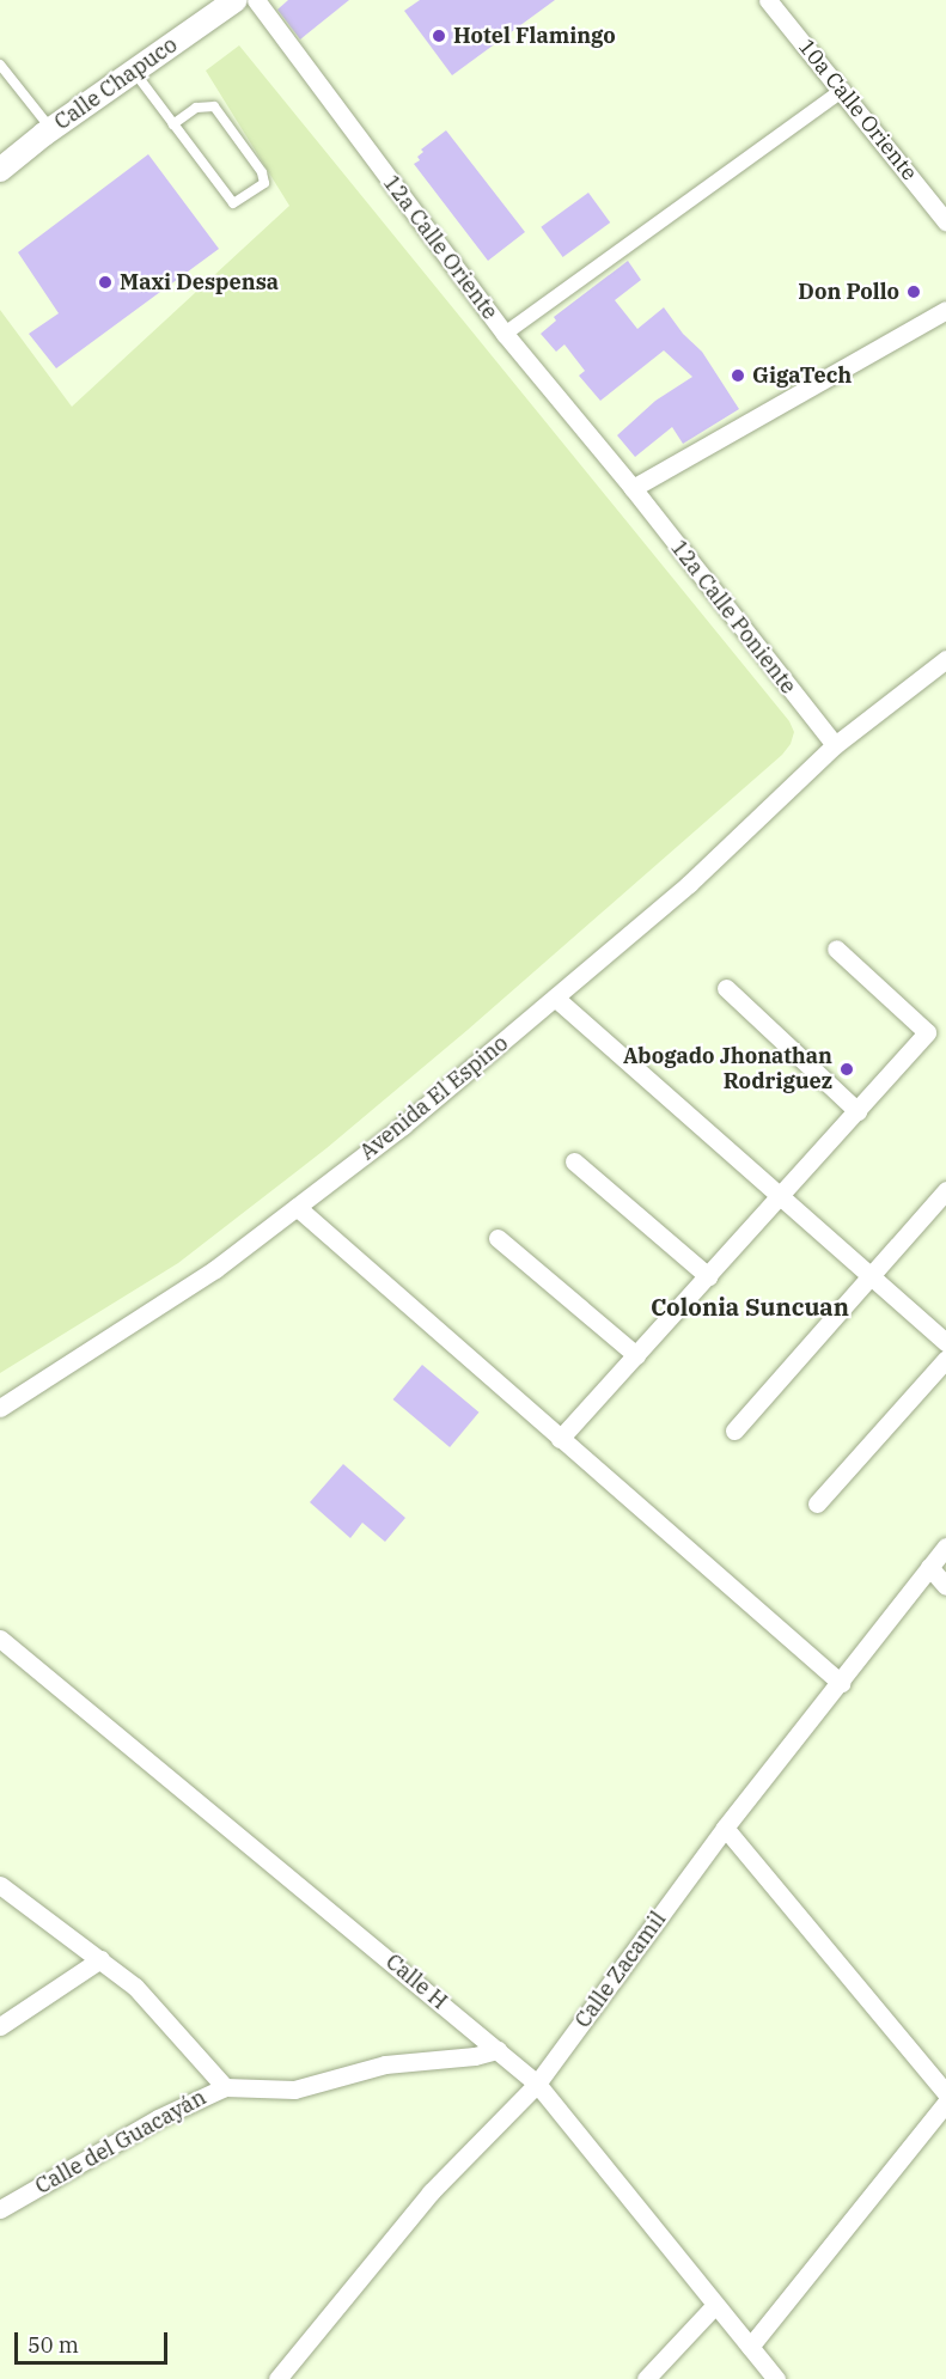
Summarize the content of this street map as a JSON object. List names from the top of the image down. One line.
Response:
{"streets":{"street":["Calle Chapuco","10a Calle Oriente","12a Calle Oriente","12a Calle Poniente","Avenida El Espino","Calle Zacamil","Calle H","Calle del Guacayán"]},"crossings":[["12a Calle Oriente","12a Calle Poniente"],["12a Calle Poniente","Avenida El Espino"],["Calle Zacamil","Calle H"],["Calle H","Calle del Guacayán"]],"districts":["Colonia Suncuan"],"places":["Hotel Flamingo","Maxi Despensa","Don Pollo","GigaTech","Abogado Jhonathan Rodriguez"],"scale_bar":"50 m"}
